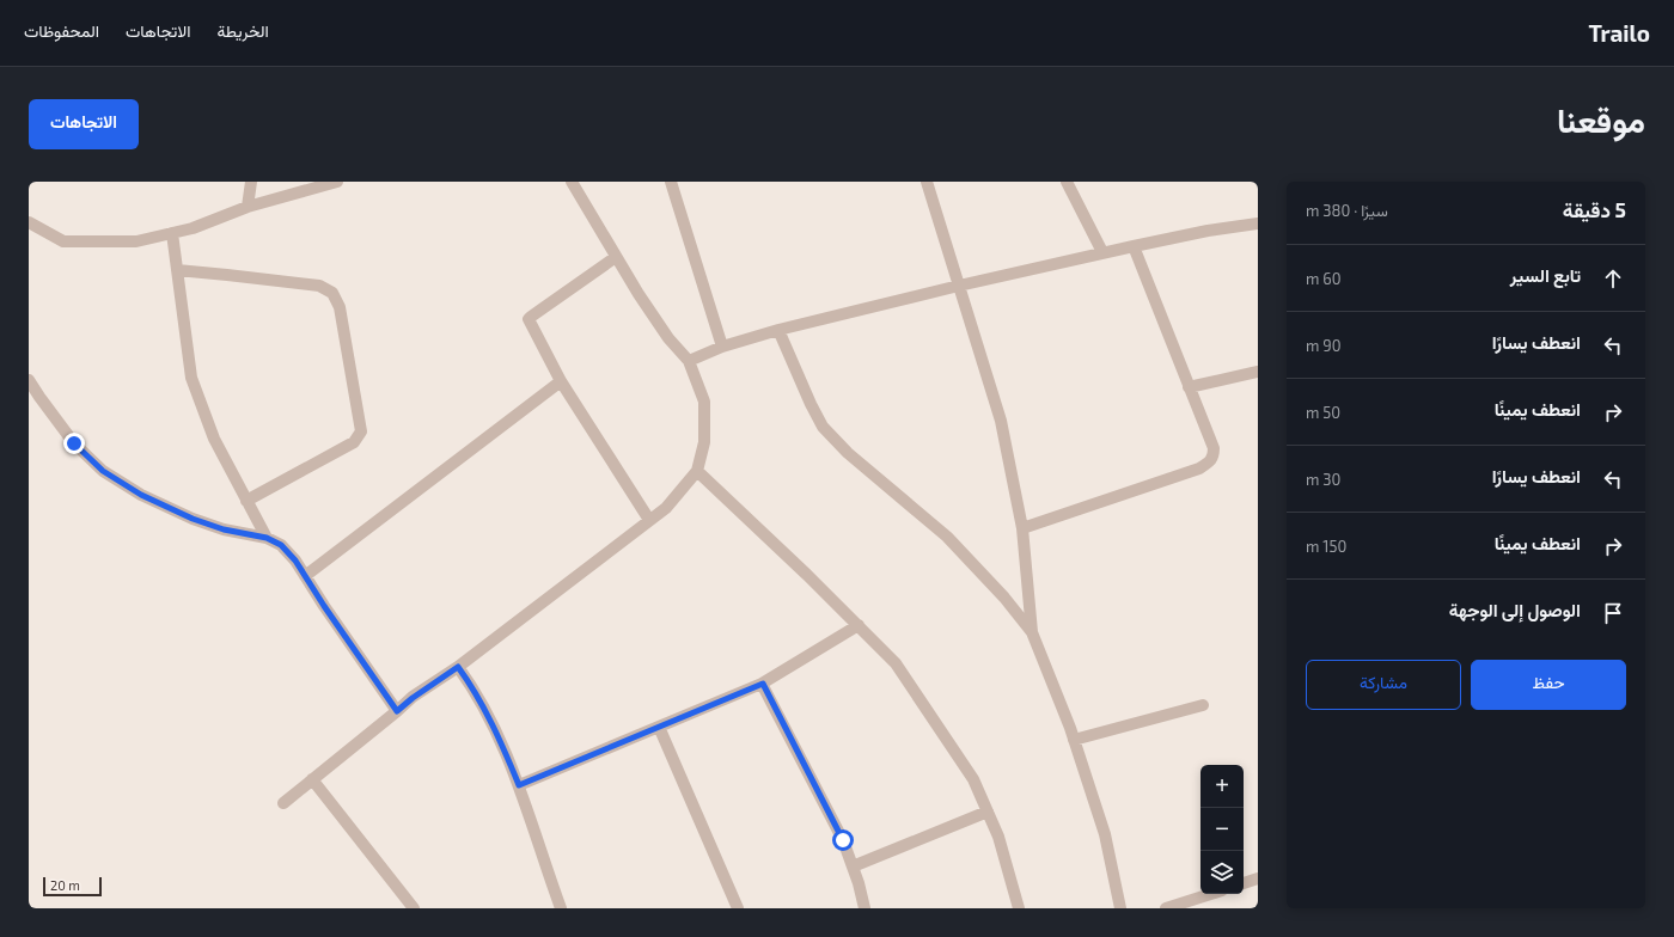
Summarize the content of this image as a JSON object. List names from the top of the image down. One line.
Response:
{"scale_bar":"20 m","page":{"header":"Trailo","nav":["الخريطة","الاتجاهات","المحفوظات"],"title":"موقعنا","buttons":["الاتجاهات",["حفظ","مشاركة"]],"heading":["5 دقيقة","سيرًا · 380 m"],"list":[["تابع السير","60 m"],["انعطف يسارًا","90 m"],["انعطف يمينًا","50 m"],["انعطف يسارًا","30 m"],["انعطف يمينًا","150 m"],"الوصول إلى الوجهة"],"map_buttons":["+","−"],"scale":"20 m"}}
